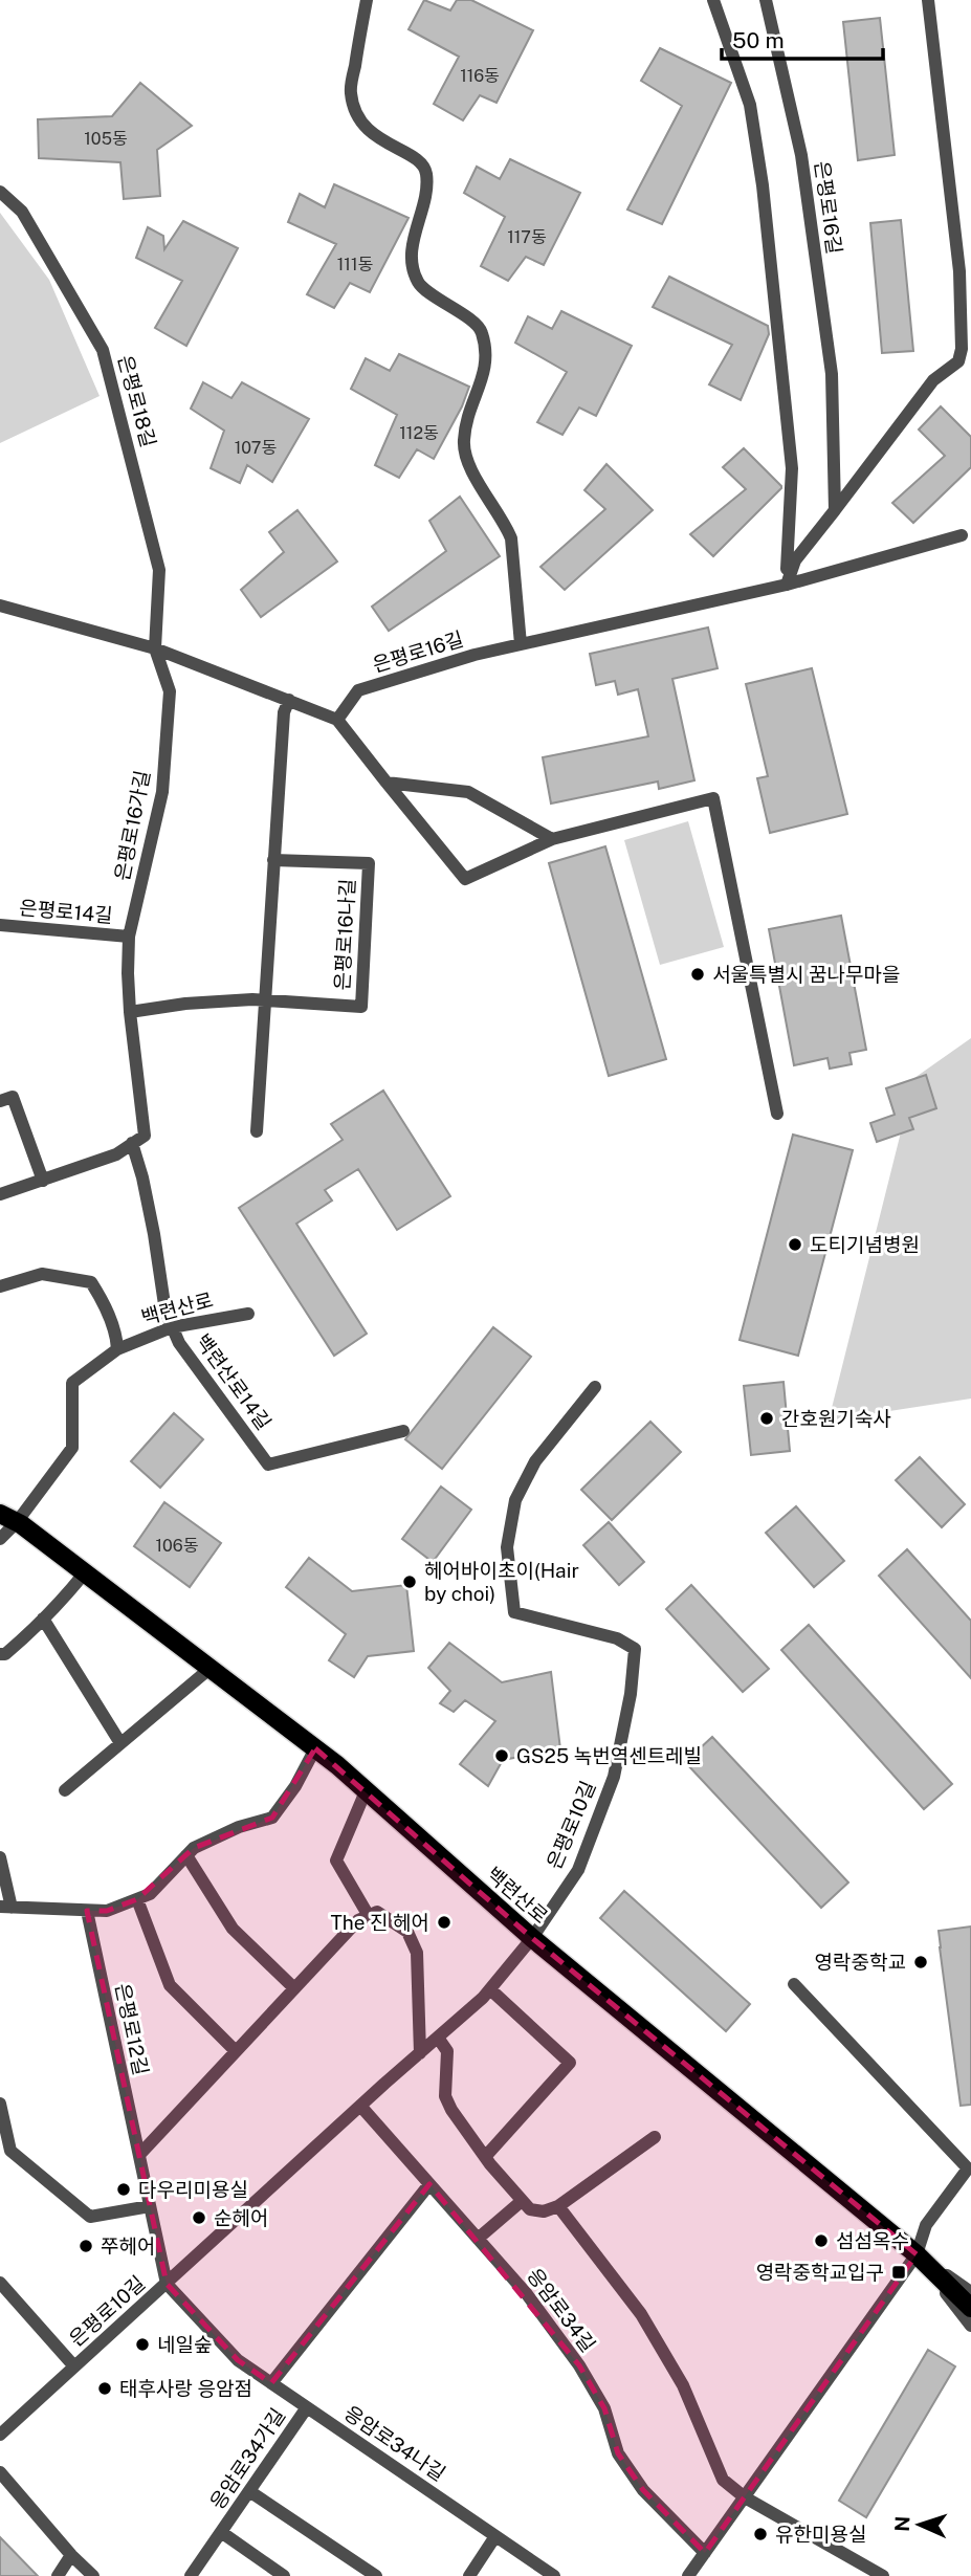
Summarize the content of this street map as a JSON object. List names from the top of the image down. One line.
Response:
{"streets":{"main road":["백련산로"],"street":["은평로16길","은평로18길","은평로16가길","은평로14길","은평로16나길","백련산로14길","은평로10길","은평로12길","응암로34길","응암로34나길","응암로34가길"]},"crossings":[["은평로18길","은평로16가길"],["은평로16가길","은평로14길"],["은평로16가길","은평로16나길"],["백련산로","백련산로14길"],["백련산로","은평로10길"],["은평로10길","은평로12길"],["은평로10길","응암로34길"],["은평로10길","응암로34나길"],["응암로34나길","응암로34가길"]],"places":{"other":["서울특별시 꿈나무마을","도티기념병원","간호원기숙사","헤어바이초이(Hair by choi)","GS25 녹번역센트레빌","The 진 헤어","영락중학교","다우리미용실","순헤어","섬섬옥수","쭈헤어","네일숲","태후사랑 응암점","유한미용실"],"transit":["영락중학교입구"]},"house_numbers":["116동","105동","117동","111동","112동","107동","106동"],"scale_bar":"50 m","north":"left"}
